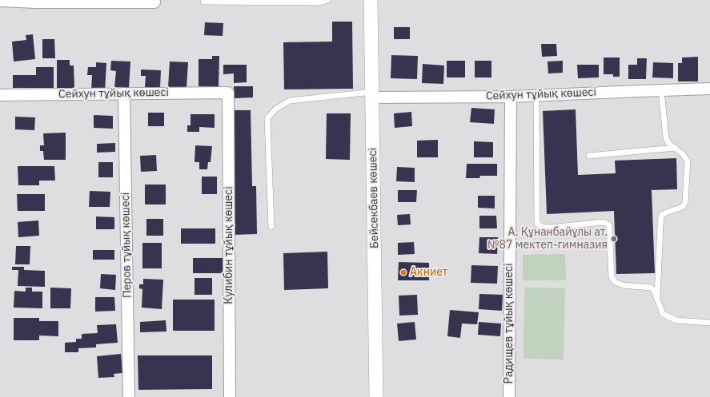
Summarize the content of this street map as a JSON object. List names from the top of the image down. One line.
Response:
{"streets":{"street":["Сейхун тұйық көшесі","Бейсекбаев көшесі","Перов тұйық көшесі","Кулибин тұйық көшесі","Радищев тұйық көшесі"]},"crossings":[["Сейхун тұйық көшесі","Бейсекбаев көшесі"],["Сейхун тұйық көшесі","Перов тұйық көшесі"],["Сейхун тұйық көшесі","Кулибин тұйық көшесі"],["Сейхун тұйық көшесі","Радищев тұйық көшесі"]],"places":["А. Құнанбайұлы ат. №87 мектеп-гимназия","Акниет"]}
